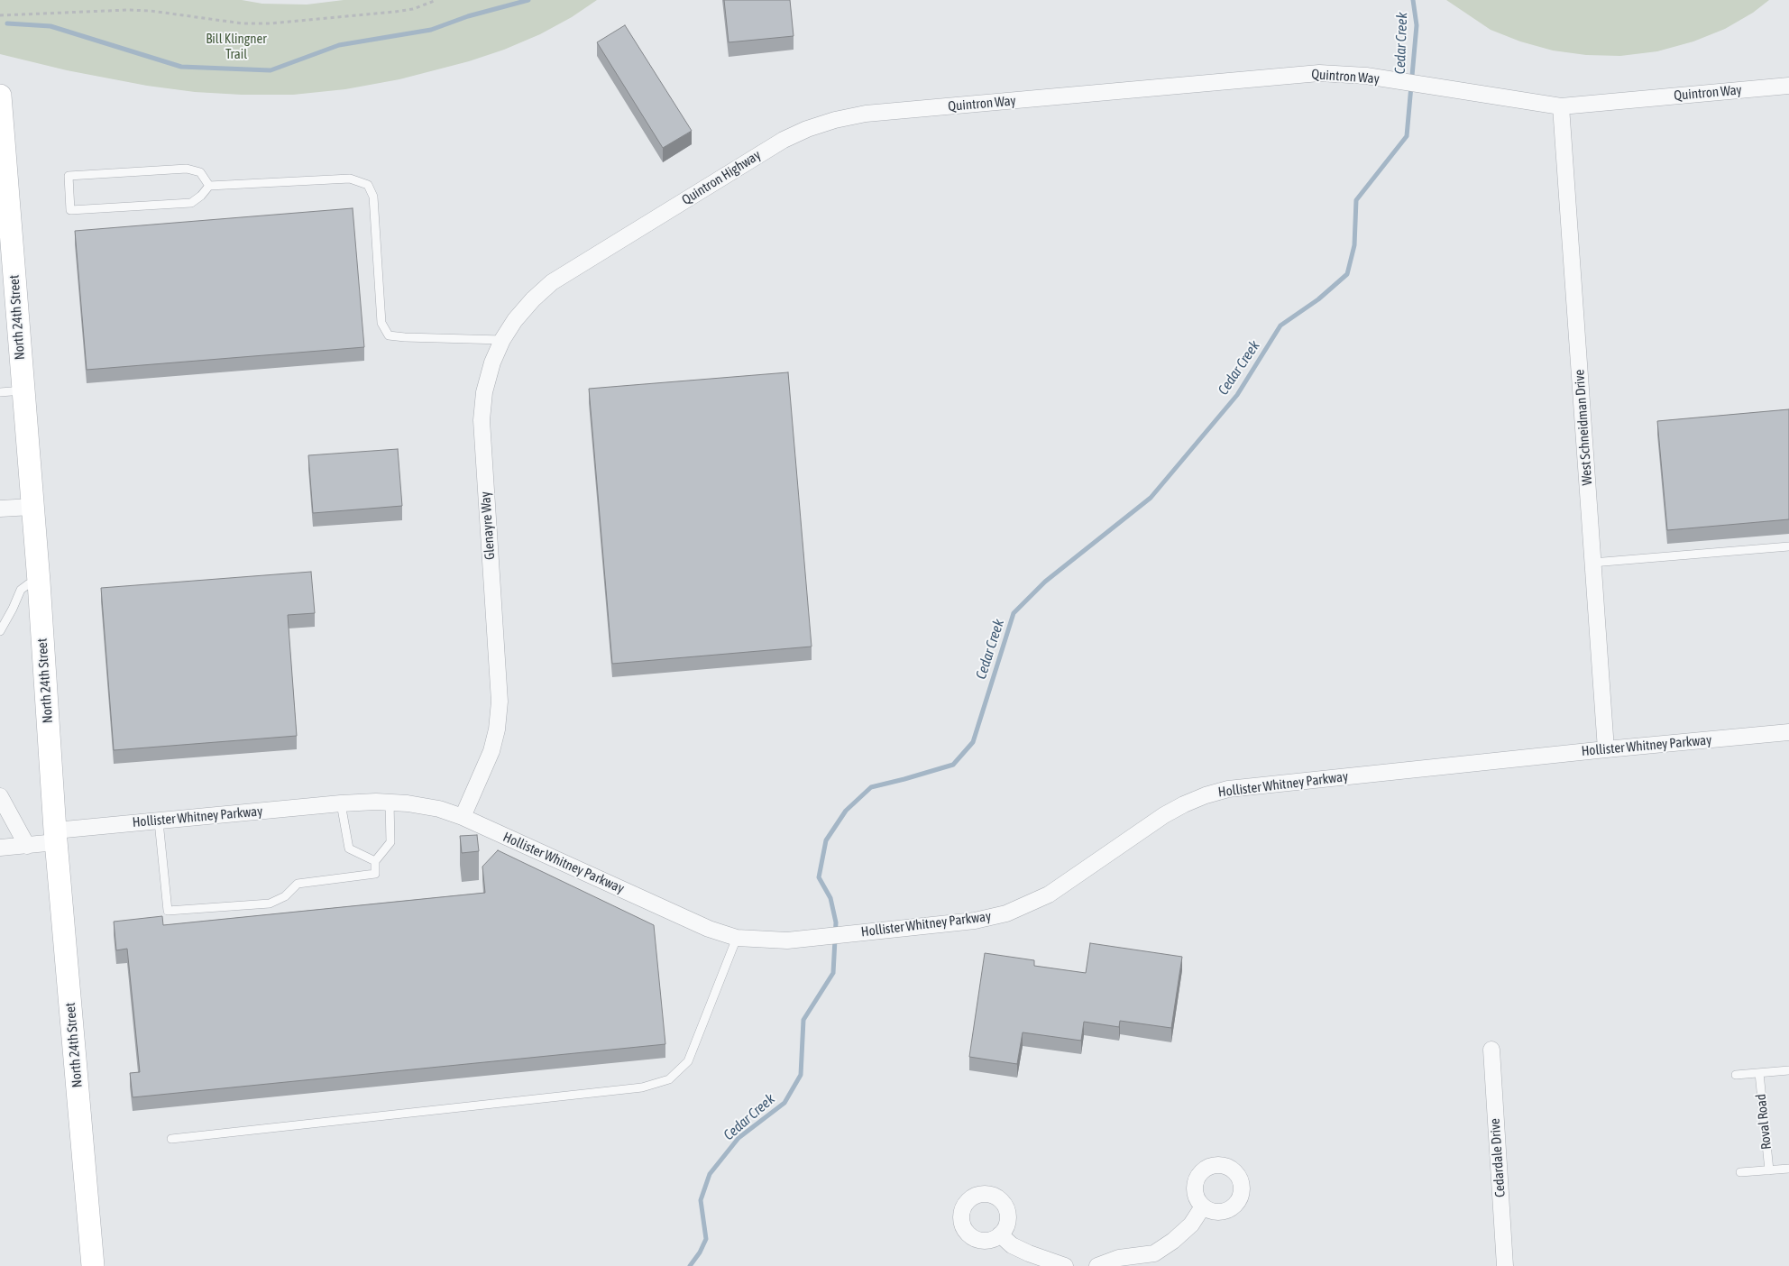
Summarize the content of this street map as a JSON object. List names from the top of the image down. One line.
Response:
{"streets":{"main road":["North 24th Street"],"street":["Quintron Way","Quintron Highway","West Schneidman Drive","Glenayre Way","Hollister Whitney Parkway","Cedardale Drive"],"lane":["Roval Road"]},"crossings":[["Quintron Way","Quintron Highway"],["Quintron Way","West Schneidman Drive"],["Quintron Highway","Glenayre Way"],["North 24th Street","Hollister Whitney Parkway"],["West Schneidman Drive","Hollister Whitney Parkway"],["Glenayre Way","Hollister Whitney Parkway"]],"water":["Cedar Creek"],"parks":["Bill Klingner Trail"]}
